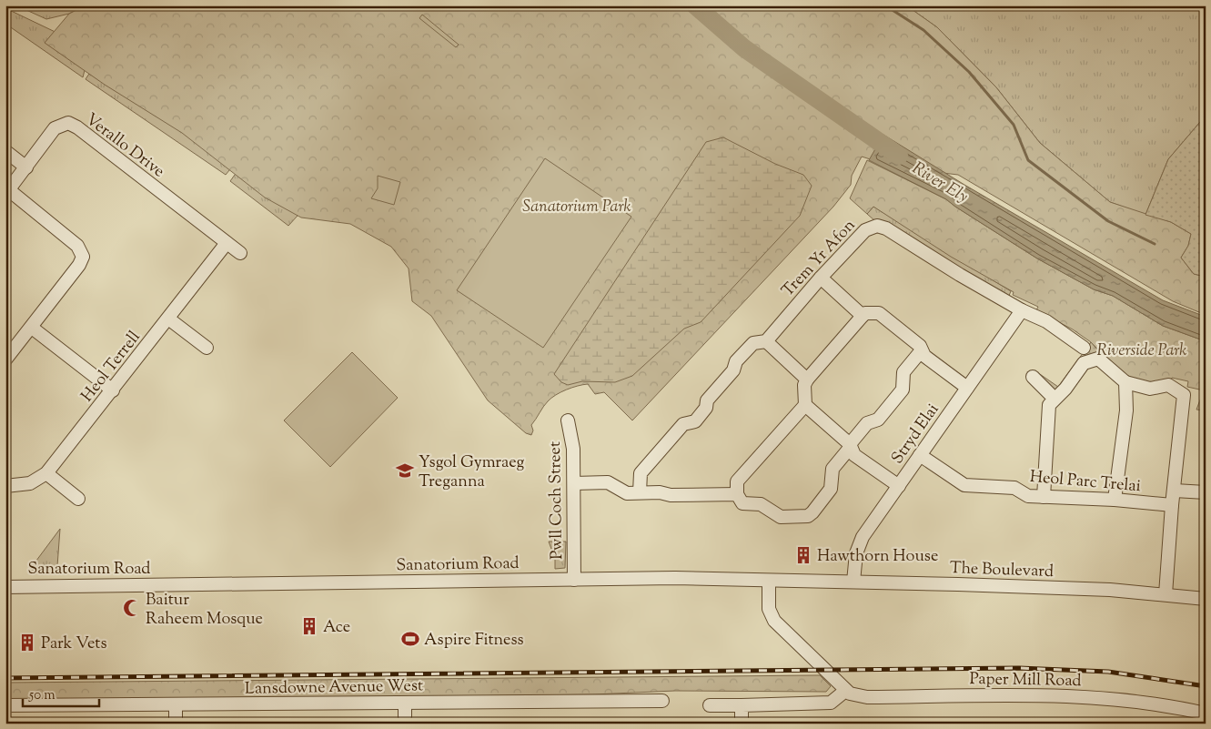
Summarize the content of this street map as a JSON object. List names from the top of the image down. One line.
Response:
{"streets":{"street":["Verallo Drive","Trem Yr Afon","Heol Terrell","Stryd Elai","Heol Parc Trelai","Pwll Coch Street","Sanatorium Road","The Boulevard","Paper Mill Road","Lansdowne Avenue West"]},"crossings":[["Verallo Drive","Heol Terrell"],["Trem Yr Afon","Stryd Elai"],["Stryd Elai","Heol Parc Trelai"],["Stryd Elai","The Boulevard"],["Pwll Coch Street","Sanatorium Road"],["Sanatorium Road","The Boulevard"]],"water":["River Ely"],"parks":["Sanatorium Park","Riverside Park"],"places":{"school or university":["Ysgol Gymraeg Treganna"],"building":["Hawthorn House","Ace","Park Vets"],"mosque":["Baitur Raheem Mosque"],"sports":["Aspire Fitness"]},"scale_bar":"50 m"}
